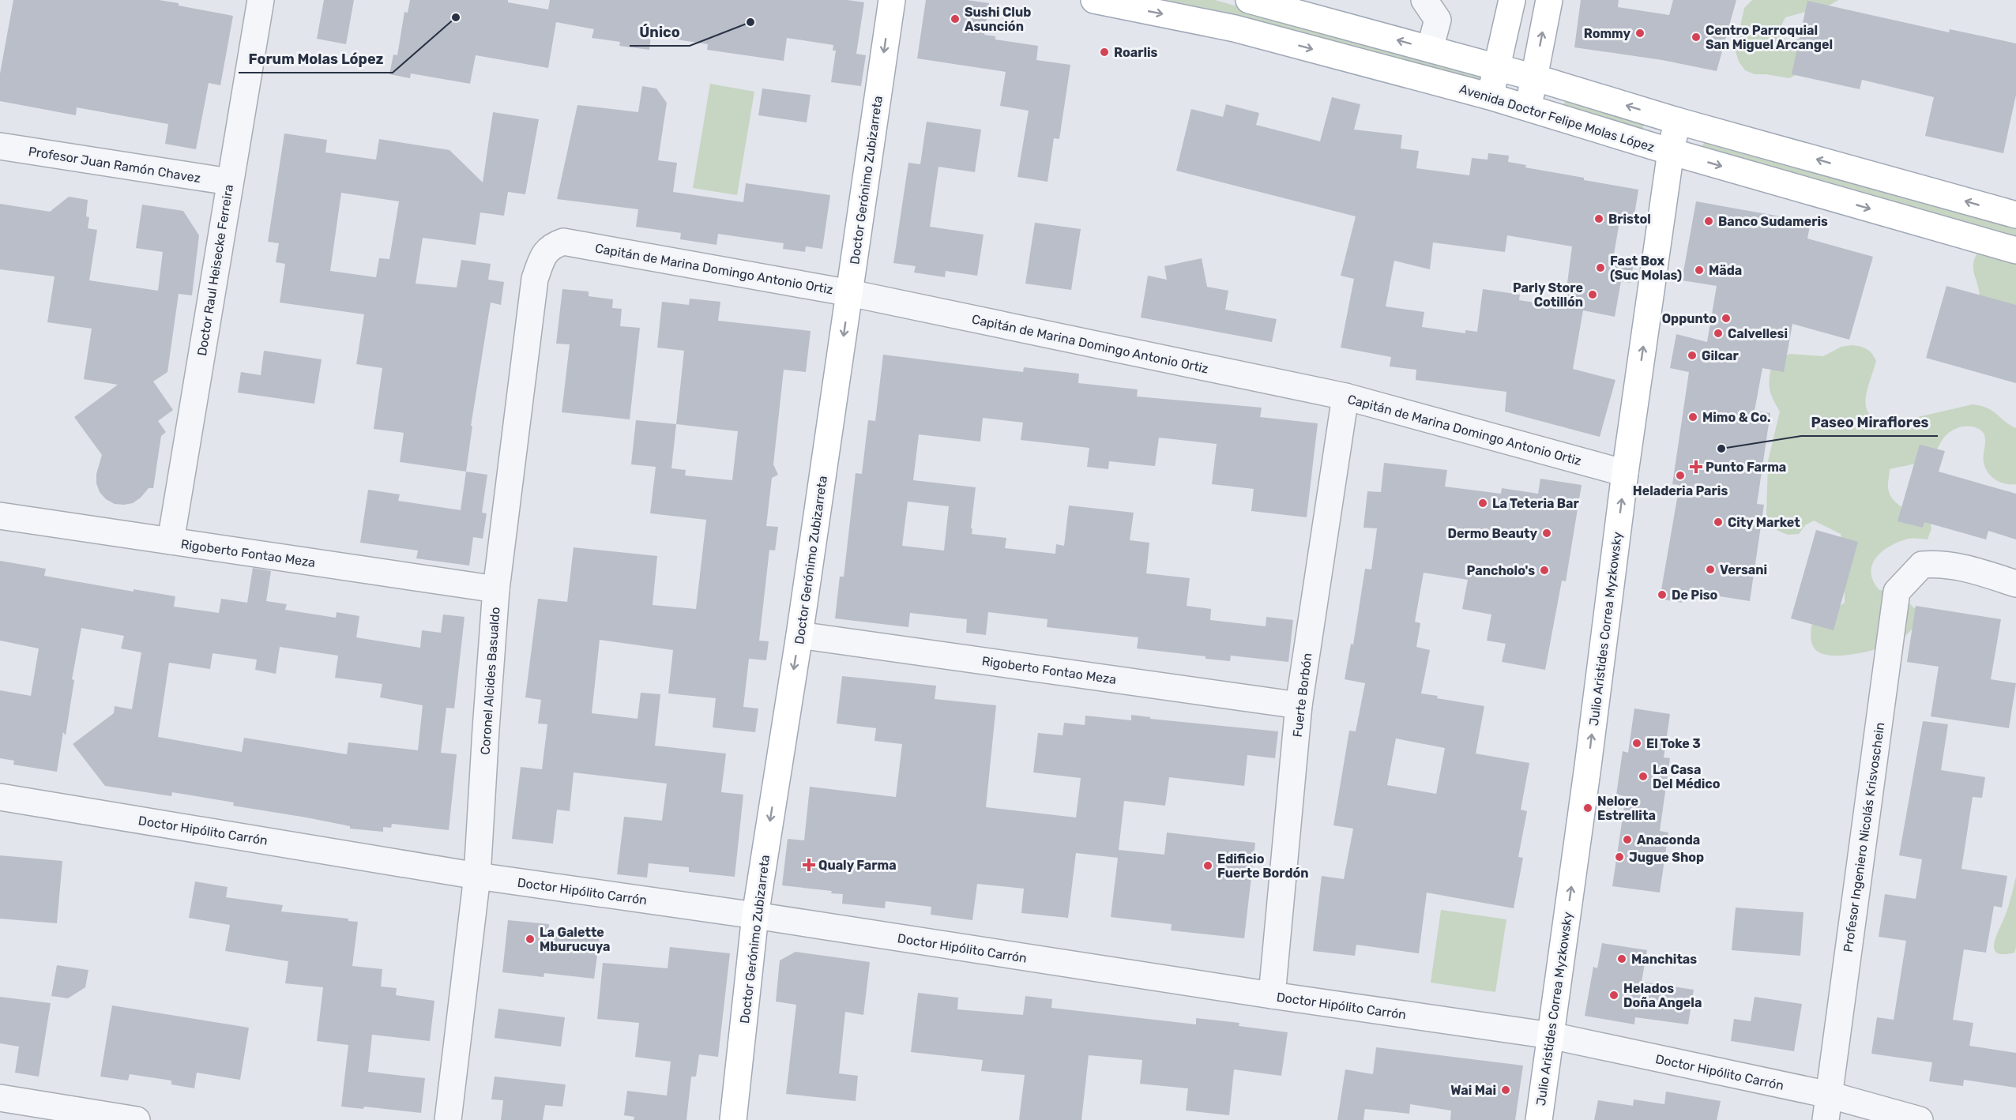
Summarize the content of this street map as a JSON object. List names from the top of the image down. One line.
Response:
{"streets":{"main road":["Avenida Doctor Felipe Molas López","Doctor Gerónimo Zubizarreta","Julio Aristides Correa Myzkowsky"],"street":["Profesor Juan Ramón Chavez","Capitán de Marina Domingo Antonio Ortiz","Doctor Raul Heisecke Ferreira","Rigoberto Fontao Meza","Coronel Alcides Basualdo","Fuerte Borbón","Doctor Hipólito Carrón","Profesor Ingeniero Nicolás Krisvoschein"]},"crossings":[["Avenida Doctor Felipe Molas López","Julio Aristides Correa Myzkowsky"],["Profesor Juan Ramón Chavez","Doctor Raul Heisecke Ferreira"],["Doctor Gerónimo Zubizarreta","Capitán de Marina Domingo Antonio Ortiz"],["Doctor Gerónimo Zubizarreta","Rigoberto Fontao Meza"],["Doctor Gerónimo Zubizarreta","Doctor Hipólito Carrón"],["Capitán de Marina Domingo Antonio Ortiz","Julio Aristides Correa Myzkowsky"],["Capitán de Marina Domingo Antonio Ortiz","Coronel Alcides Basualdo"],["Capitán de Marina Domingo Antonio Ortiz","Fuerte Borbón"],["Doctor Raul Heisecke Ferreira","Rigoberto Fontao Meza"],["Rigoberto Fontao Meza","Coronel Alcides Basualdo"],["Rigoberto Fontao Meza","Fuerte Borbón"],["Julio Aristides Correa Myzkowsky","Doctor Hipólito Carrón"],["Coronel Alcides Basualdo","Doctor Hipólito Carrón"],["Fuerte Borbón","Doctor Hipólito Carrón"],["Doctor Hipólito Carrón","Profesor Ingeniero Nicolás Krisvoschein"]],"one_way":["Doctor Gerónimo Zubizarreta","Julio Aristides Correa Myzkowsky"],"places":{"other":["Forum Molas López","Sushi Club Asunción","Único","Rommy","Centro Parroquial San Miguel Arcangel","Roarlis","Bristol","Banco Sudameris","Fast Box (Suc Molas)","Mäda","Parly Store Cotillón","Oppunto","Calvellesi","Gilcar","Mimo & Co.","Paseo Miraflores","Heladeria Paris","La Teteria Bar","City Market","Dermo Beauty","Versani","Pancholo's","De Piso","El Toke 3","La Casa Del Médico","Nelore Estrellita","Anaconda","Jugue Shop","Edificio Fuerte Bordón","La Galette Mburucuya","Manchitas","Helados Doña Angela","Wai Mai"],"health":["Punto Farma","Qualy Farma"]}}
